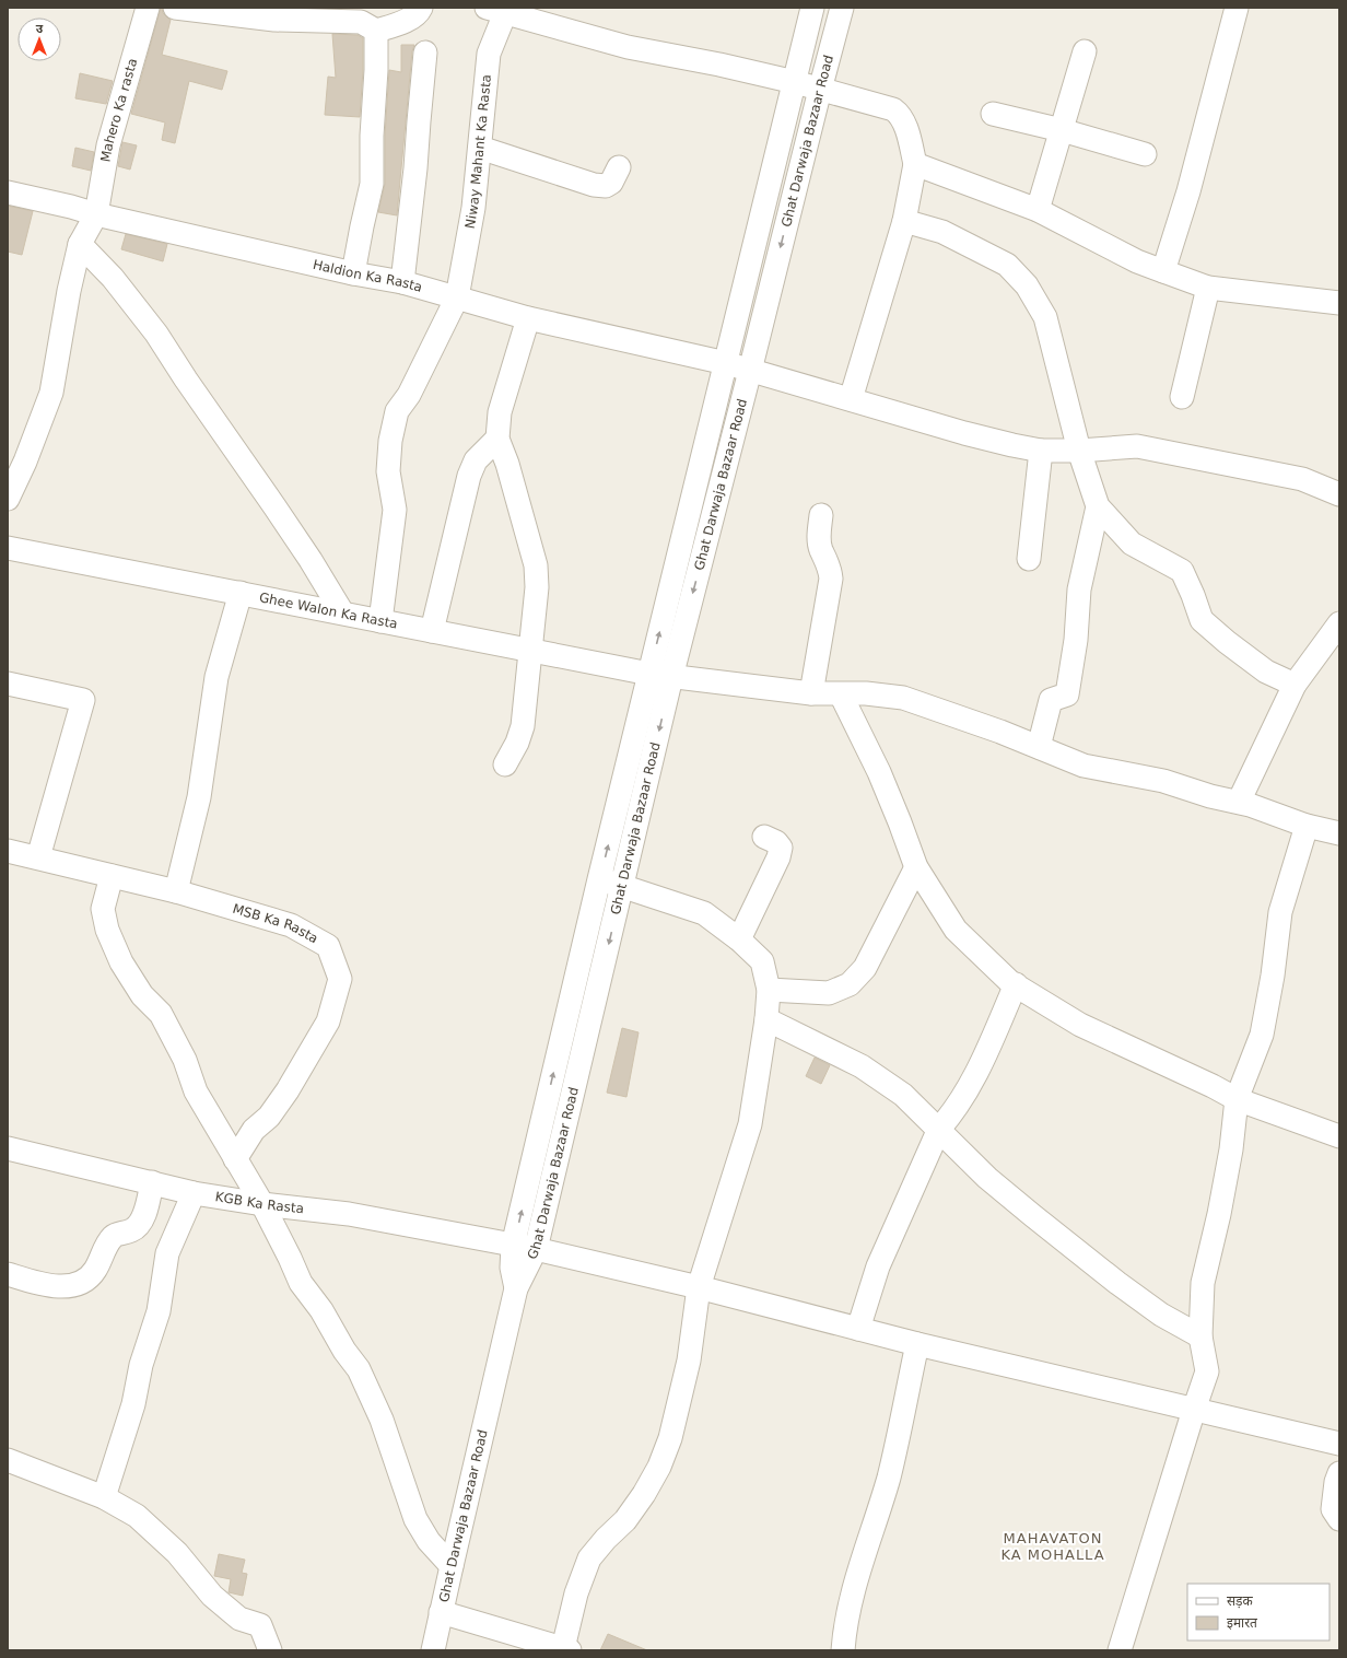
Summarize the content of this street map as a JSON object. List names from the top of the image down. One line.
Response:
{"streets":{"street":["Mahero Ka rasta","Ghat Darwaja Bazaar Road","Niway Mahant Ka Rasta","Haldion Ka Rasta","Ghee Walon Ka Rasta","MSB Ka Rasta","KGB Ka Rasta"]},"crossings":[["Mahero Ka rasta","Haldion Ka Rasta"],["Ghat Darwaja Bazaar Road","Haldion Ka Rasta"],["Ghat Darwaja Bazaar Road","Ghee Walon Ka Rasta"],["Ghat Darwaja Bazaar Road","KGB Ka Rasta"],["Niway Mahant Ka Rasta","Haldion Ka Rasta"],["Niway Mahant Ka Rasta","Ghee Walon Ka Rasta"]],"districts":["MAHAVATON KA MOHALLA"],"legend":["सड़क","इमारत"],"north":"top"}
